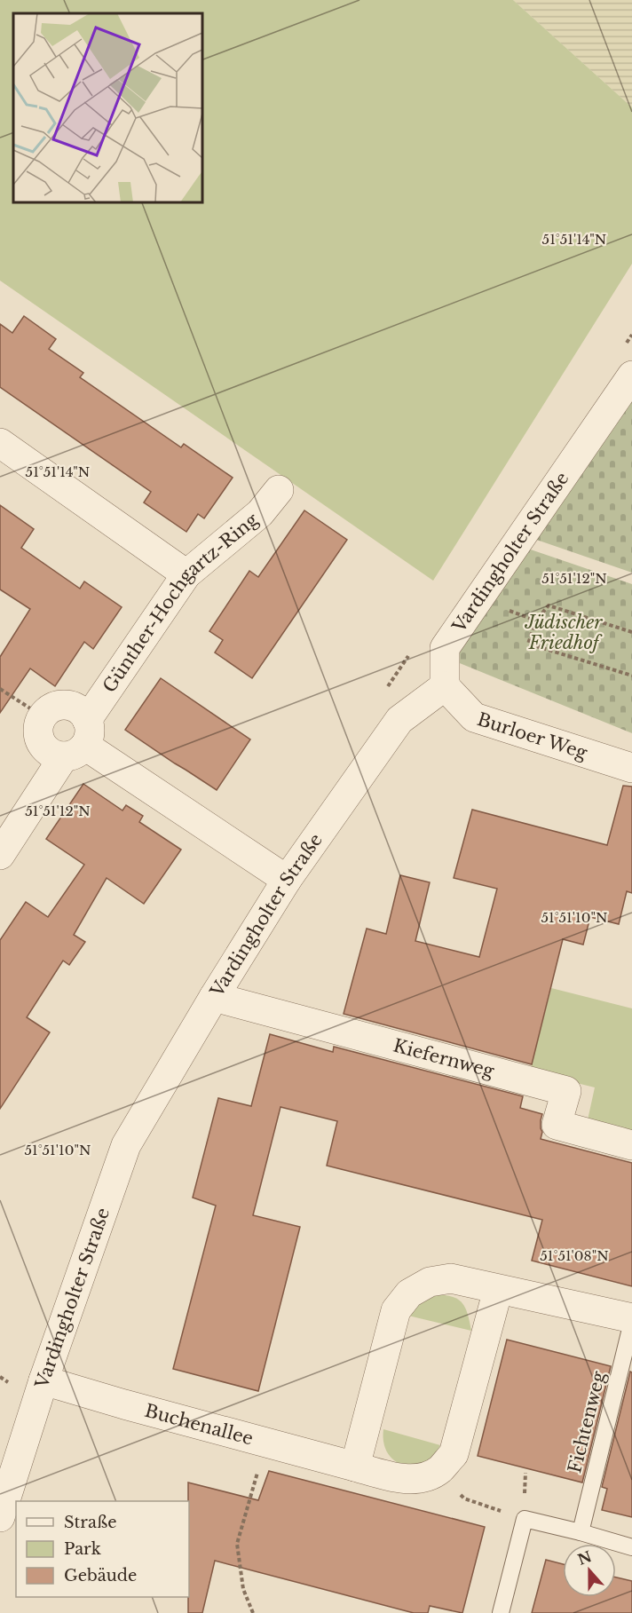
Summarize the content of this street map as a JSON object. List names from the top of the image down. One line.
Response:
{"streets":{"street":["Vardingholter Straße","Günther-Hochgartz-Ring","Burloer Weg","Kiefernweg","Buchenallee"],"lane":["Fichtenweg"]},"crossings":[["Vardingholter Straße","Burloer Weg"],["Vardingholter Straße","Kiefernweg"],["Vardingholter Straße","Buchenallee"]],"parks":["Jüdischer Friedhof"],"legend":["Straße","Park","Gebäude"],"north":"top","coordinates":["51°51'14\"N","51°51'12\"N","51°51'10\"N","51°51'08\"N"]}
